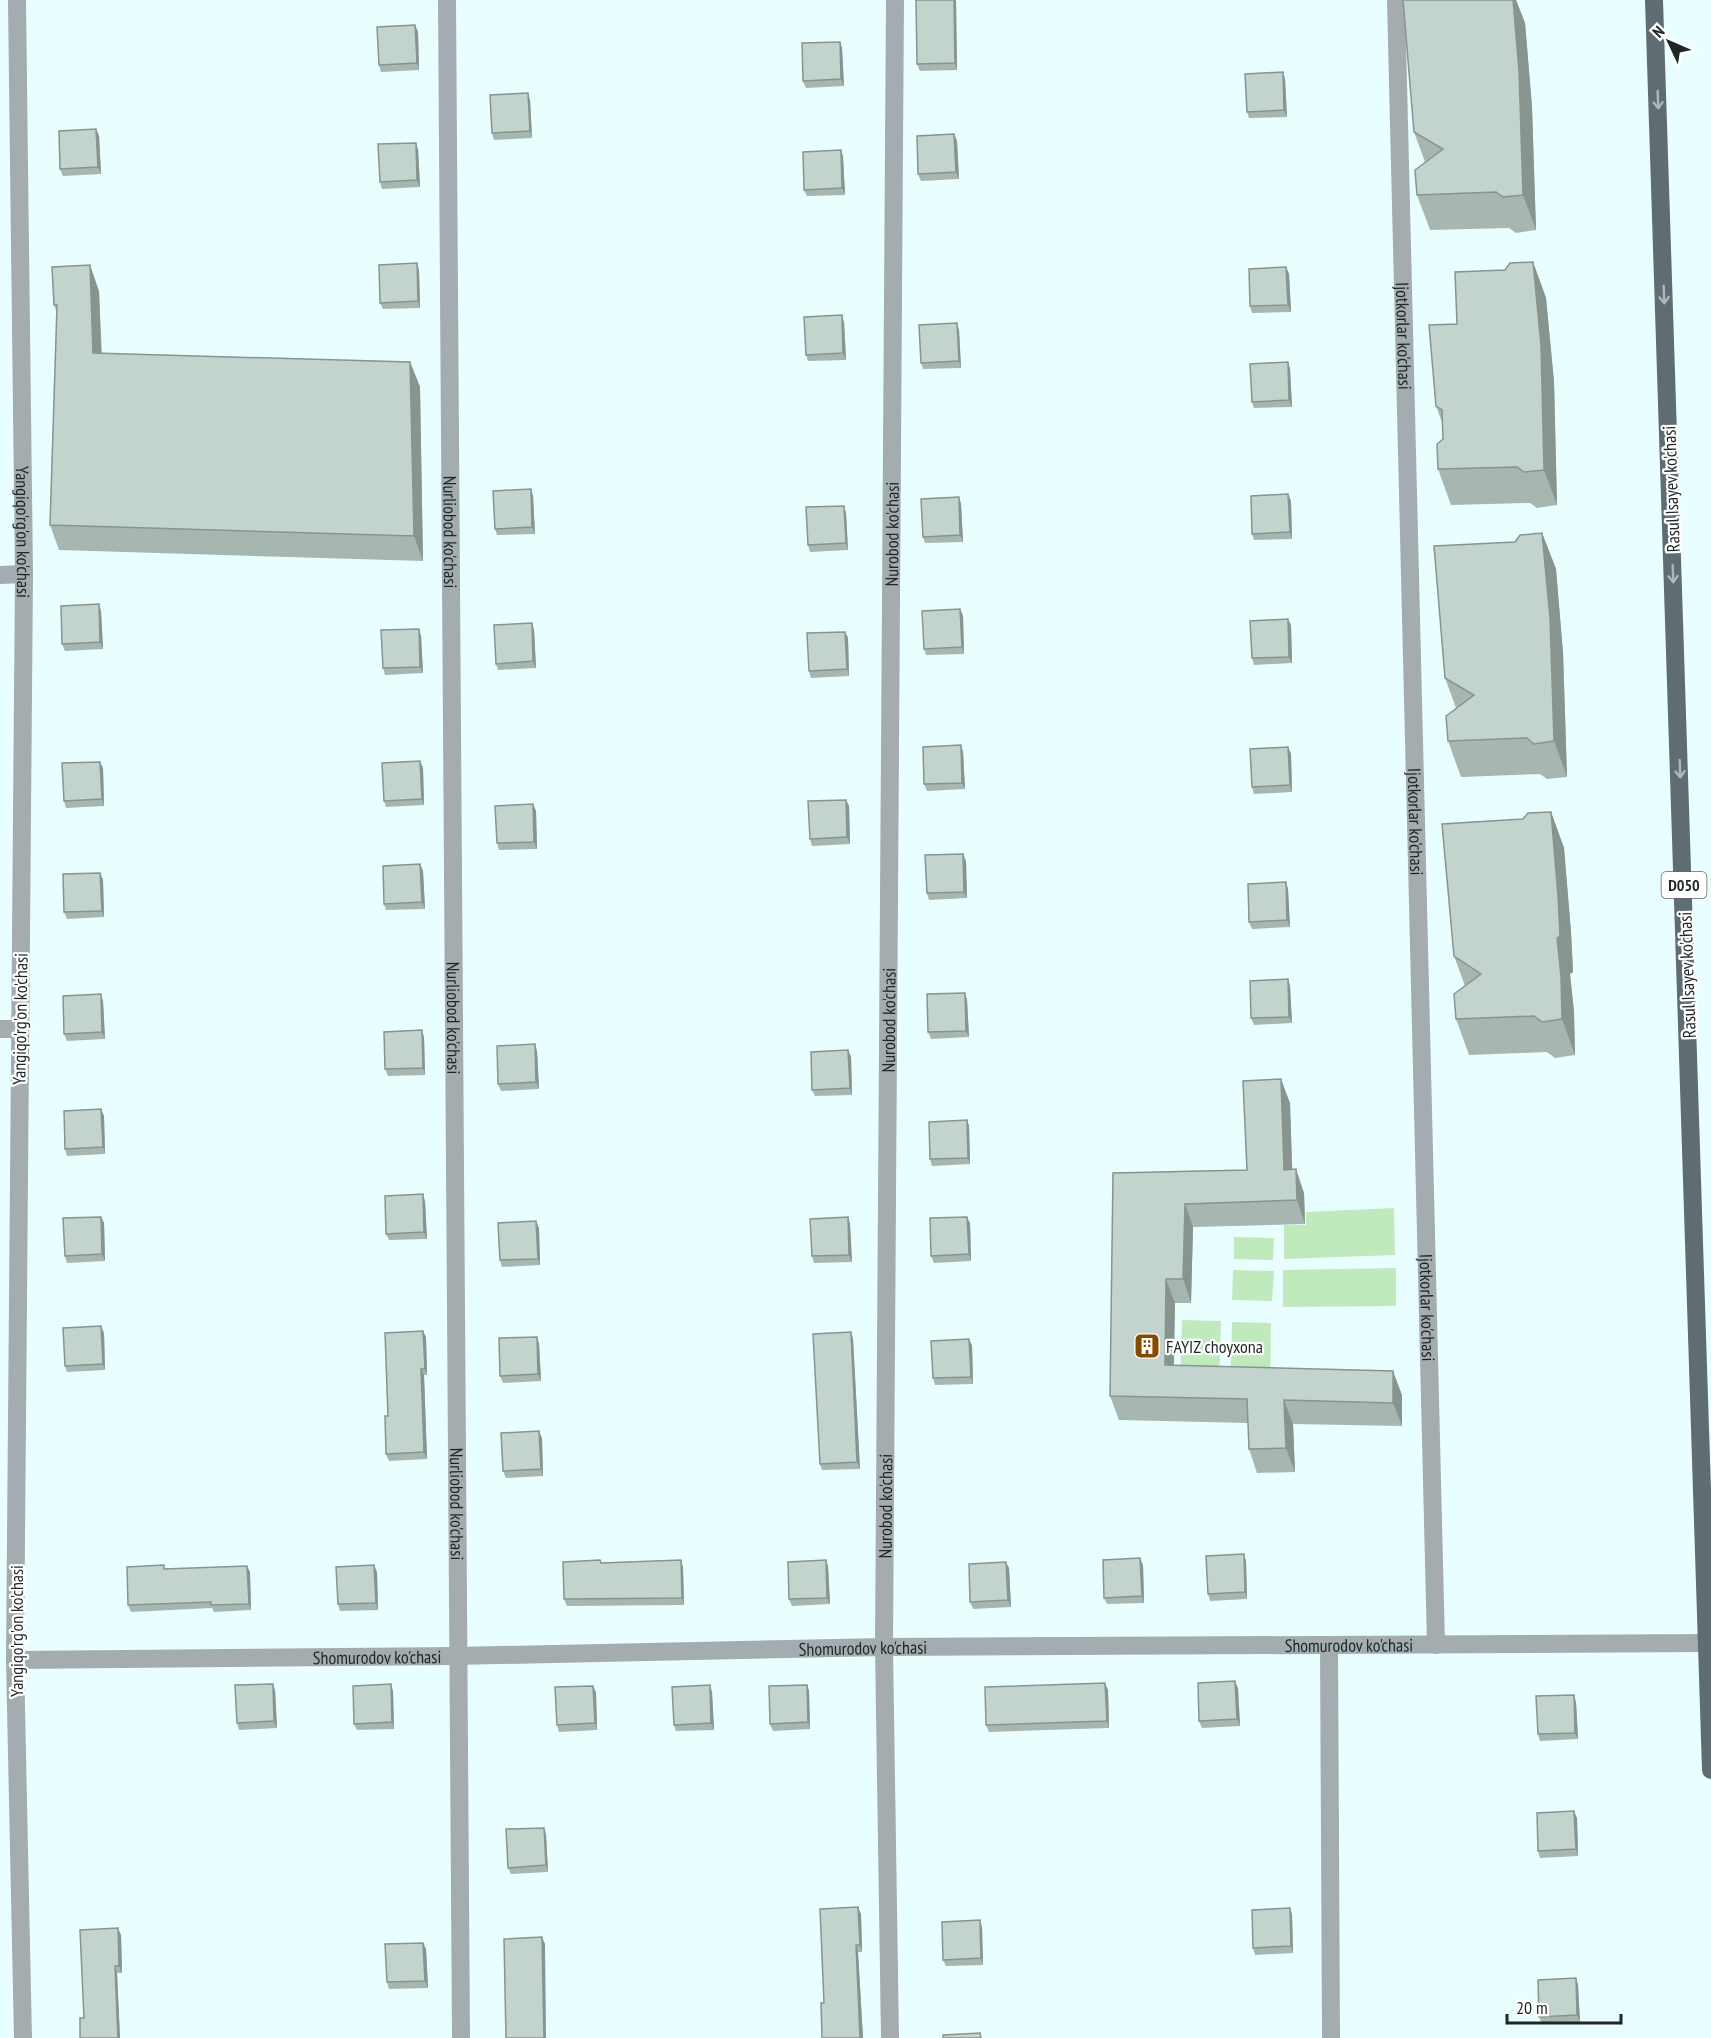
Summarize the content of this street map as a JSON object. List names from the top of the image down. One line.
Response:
{"streets":{"main road":["Rasul Isayev ko'chasi","D050"],"street":["Ijotkorlar ko'chasi","Yangiqo'rg'on ko'chasi","Nurliobod ko'chasi","Nurobod ko'chasi","Shomurodov ko'chasi"]},"crossings":[["Ijotkorlar ko'chasi","Shomurodov ko'chasi"],["Rasul Isayev ko'chasi","Shomurodov ko'chasi"],["Yangiqo'rg'on ko'chasi","Shomurodov ko'chasi"],["Nurliobod ko'chasi","Shomurodov ko'chasi"],["Nurobod ko'chasi","Shomurodov ko'chasi"]],"one_way":["Rasul Isayev ko'chasi"],"places":{"building":["FAYIZ choyxona"]},"scale_bar":"20 m","north":"top left"}
